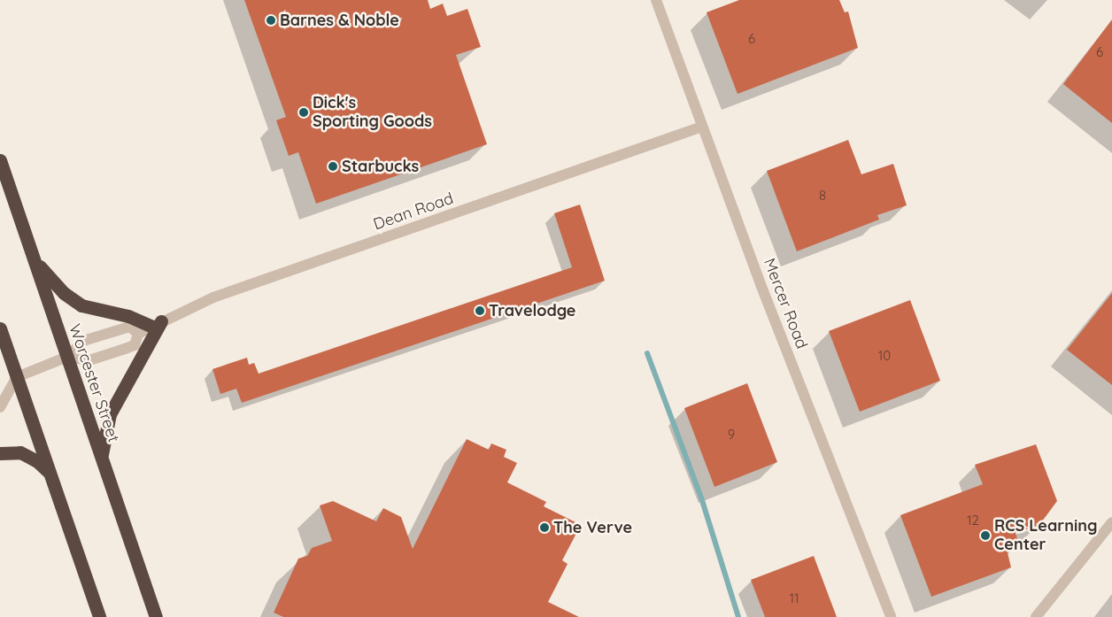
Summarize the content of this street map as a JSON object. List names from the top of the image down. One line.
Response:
{"streets":{"highway":["Worcester Street"],"street":["Dean Road","Mercer Road"]},"crossings":[["Dean Road","Mercer Road"],["Dean Road","Worcester Street"]],"places":["Barnes & Noble","Dick's Sporting Goods","Starbucks","Travelodge","The Verve","RCS Learning Center"],"house_numbers":["6","6","8","10","9","12","11"]}
